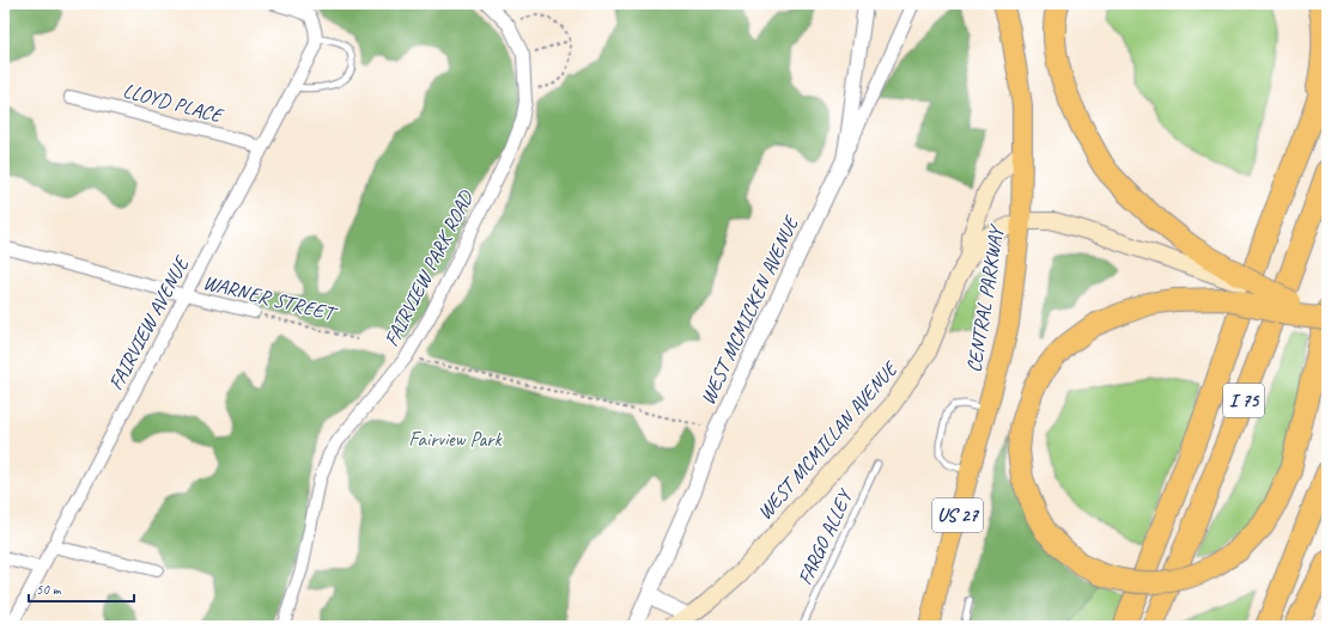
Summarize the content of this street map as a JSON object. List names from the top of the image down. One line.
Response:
{"streets":{"highway":["I 75"],"main road":["CENTRAL PARKWAY","WEST MCMILLAN AVENUE","US 27"],"street":["LLOYD PLACE","FAIRVIEW PARK ROAD","WARNER STREET","WEST MCMICKEN AVENUE","FAIRVIEW AVENUE"],"lane":["FARGO ALLEY"]},"crossings":[["LLOYD PLACE","FAIRVIEW AVENUE"],["WARNER STREET","FAIRVIEW AVENUE"],["CENTRAL PARKWAY","WEST MCMILLAN AVENUE"]],"parks":["Fairview Park"],"scale_bar":"50 m"}
